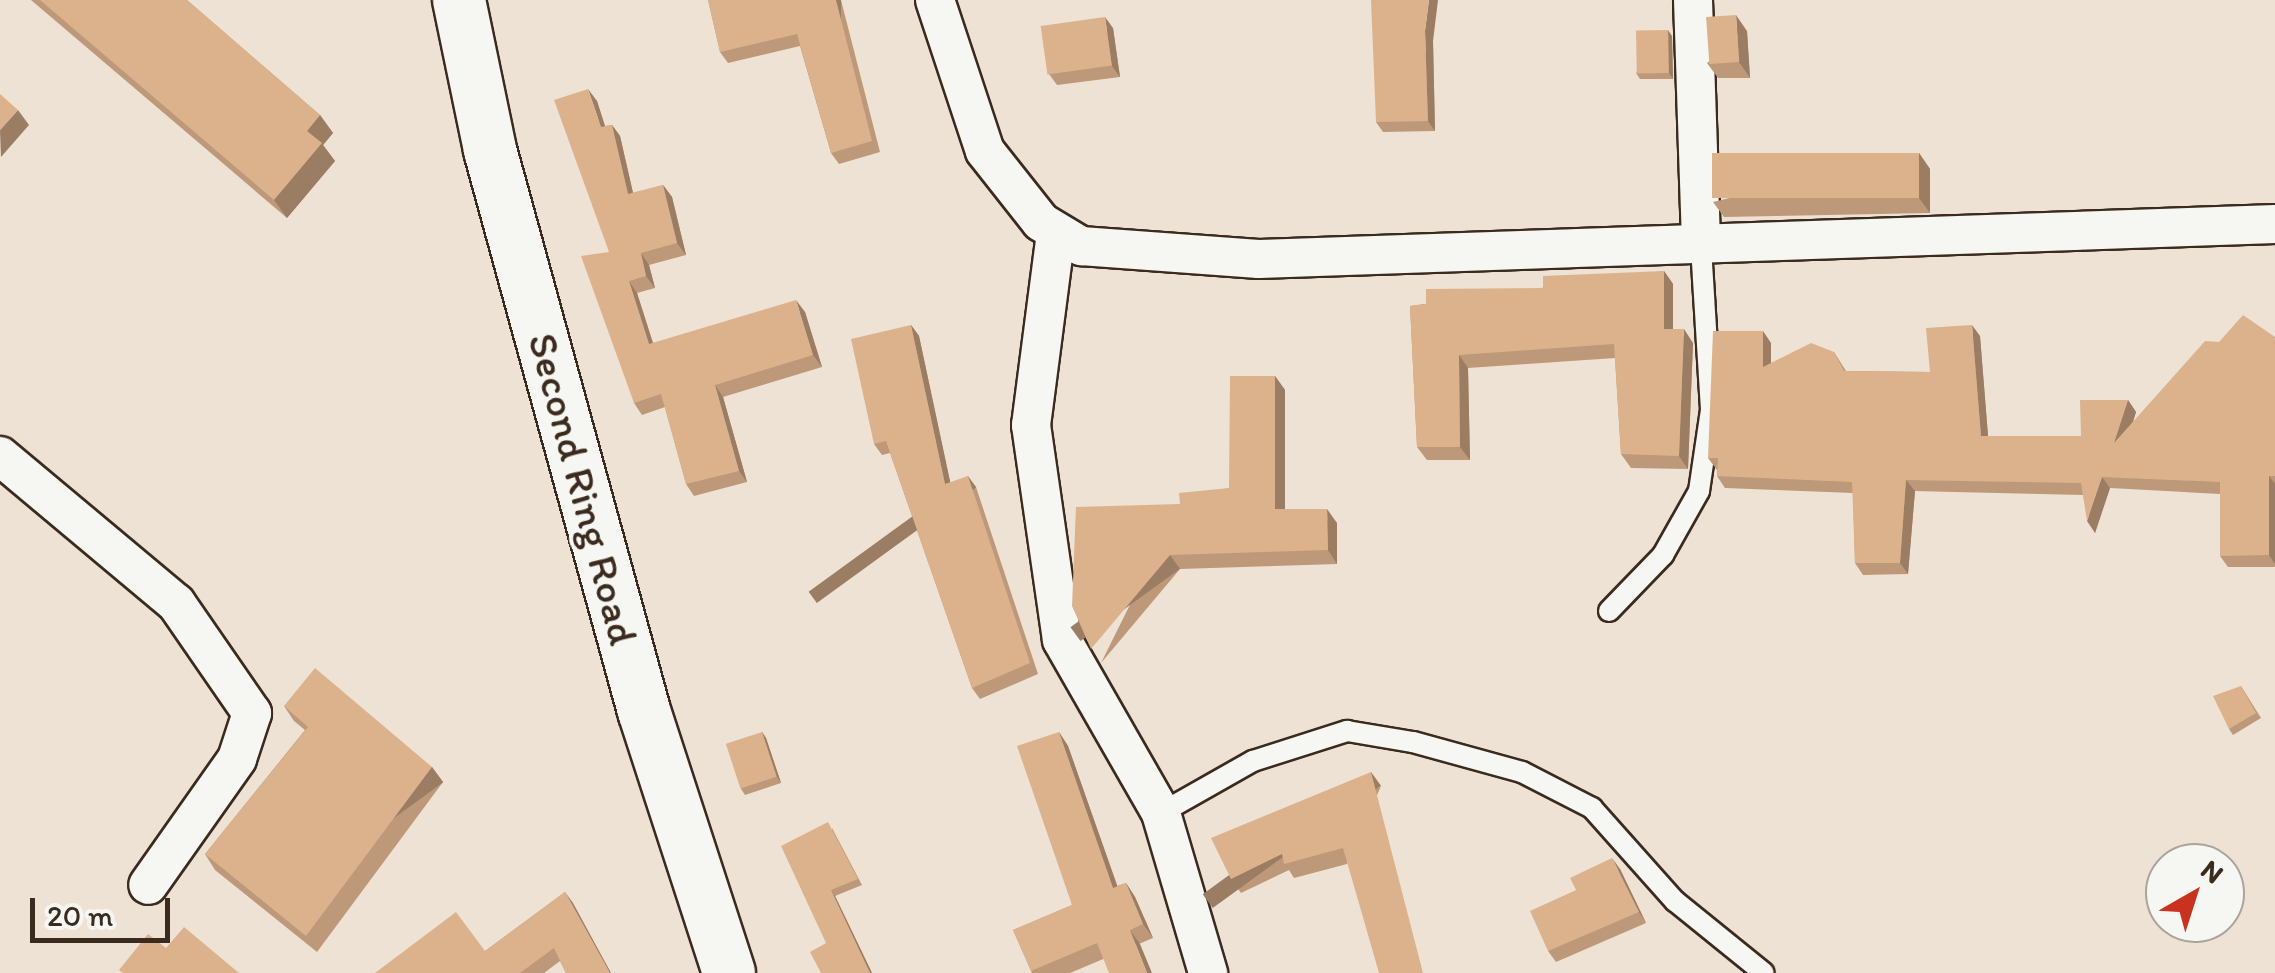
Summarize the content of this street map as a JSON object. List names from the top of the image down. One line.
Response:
{"streets":{"main road":["Second Ring Road"]},"scale_bar":"20 m","north":"top right"}
